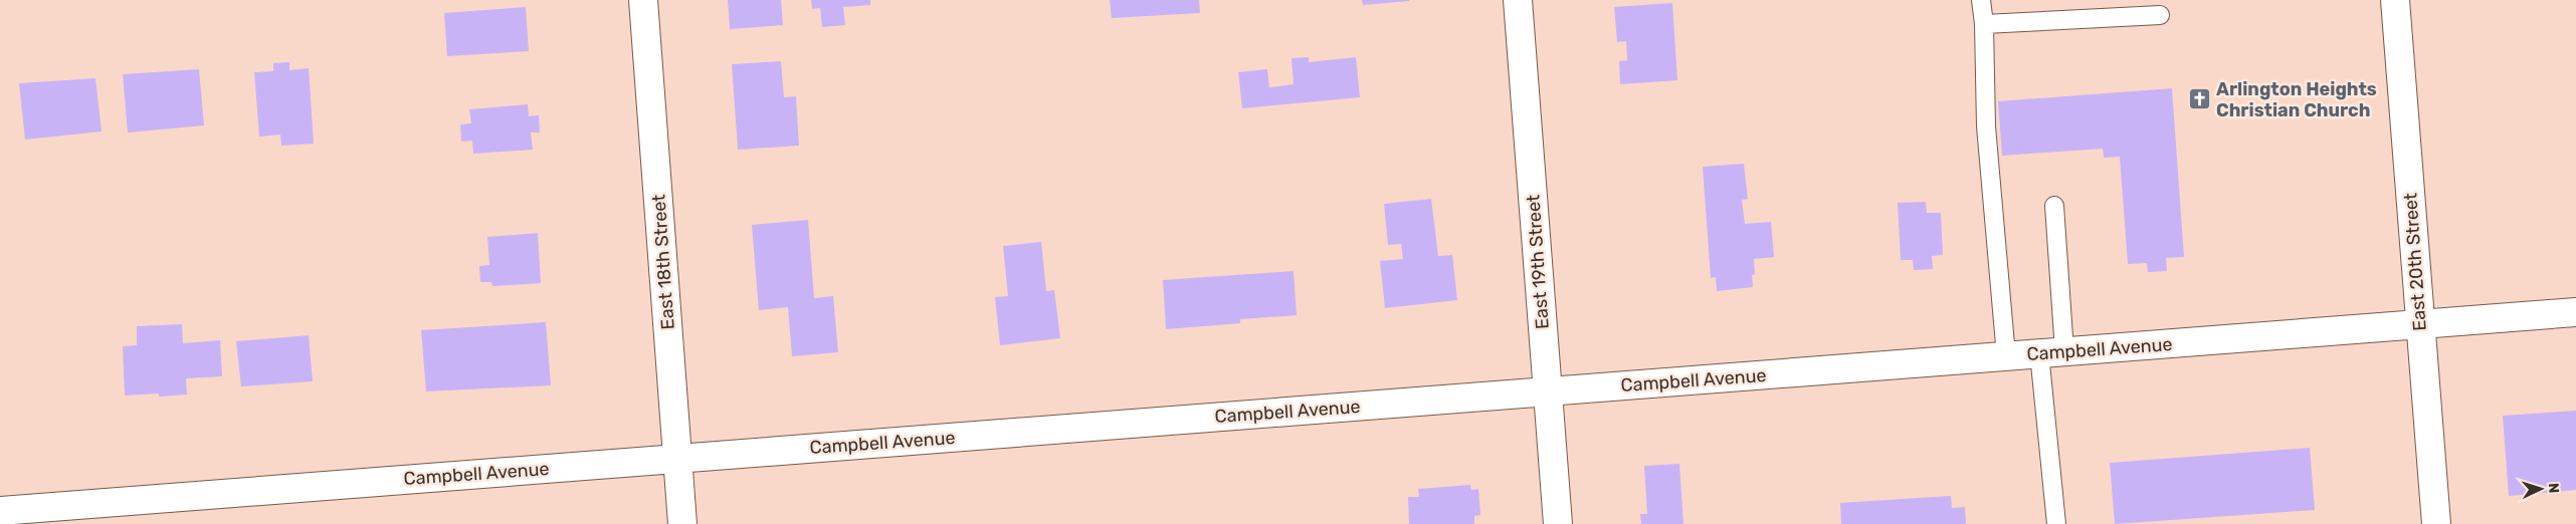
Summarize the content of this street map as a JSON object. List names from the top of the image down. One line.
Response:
{"streets":{"street":["East 18th Street","East 19th Street","East 20th Street","Campbell Avenue"]},"crossings":[["East 18th Street","Campbell Avenue"],["East 19th Street","Campbell Avenue"],["East 20th Street","Campbell Avenue"]],"places":{"church":["Arlington Heights Christian Church"]},"north":"right"}
